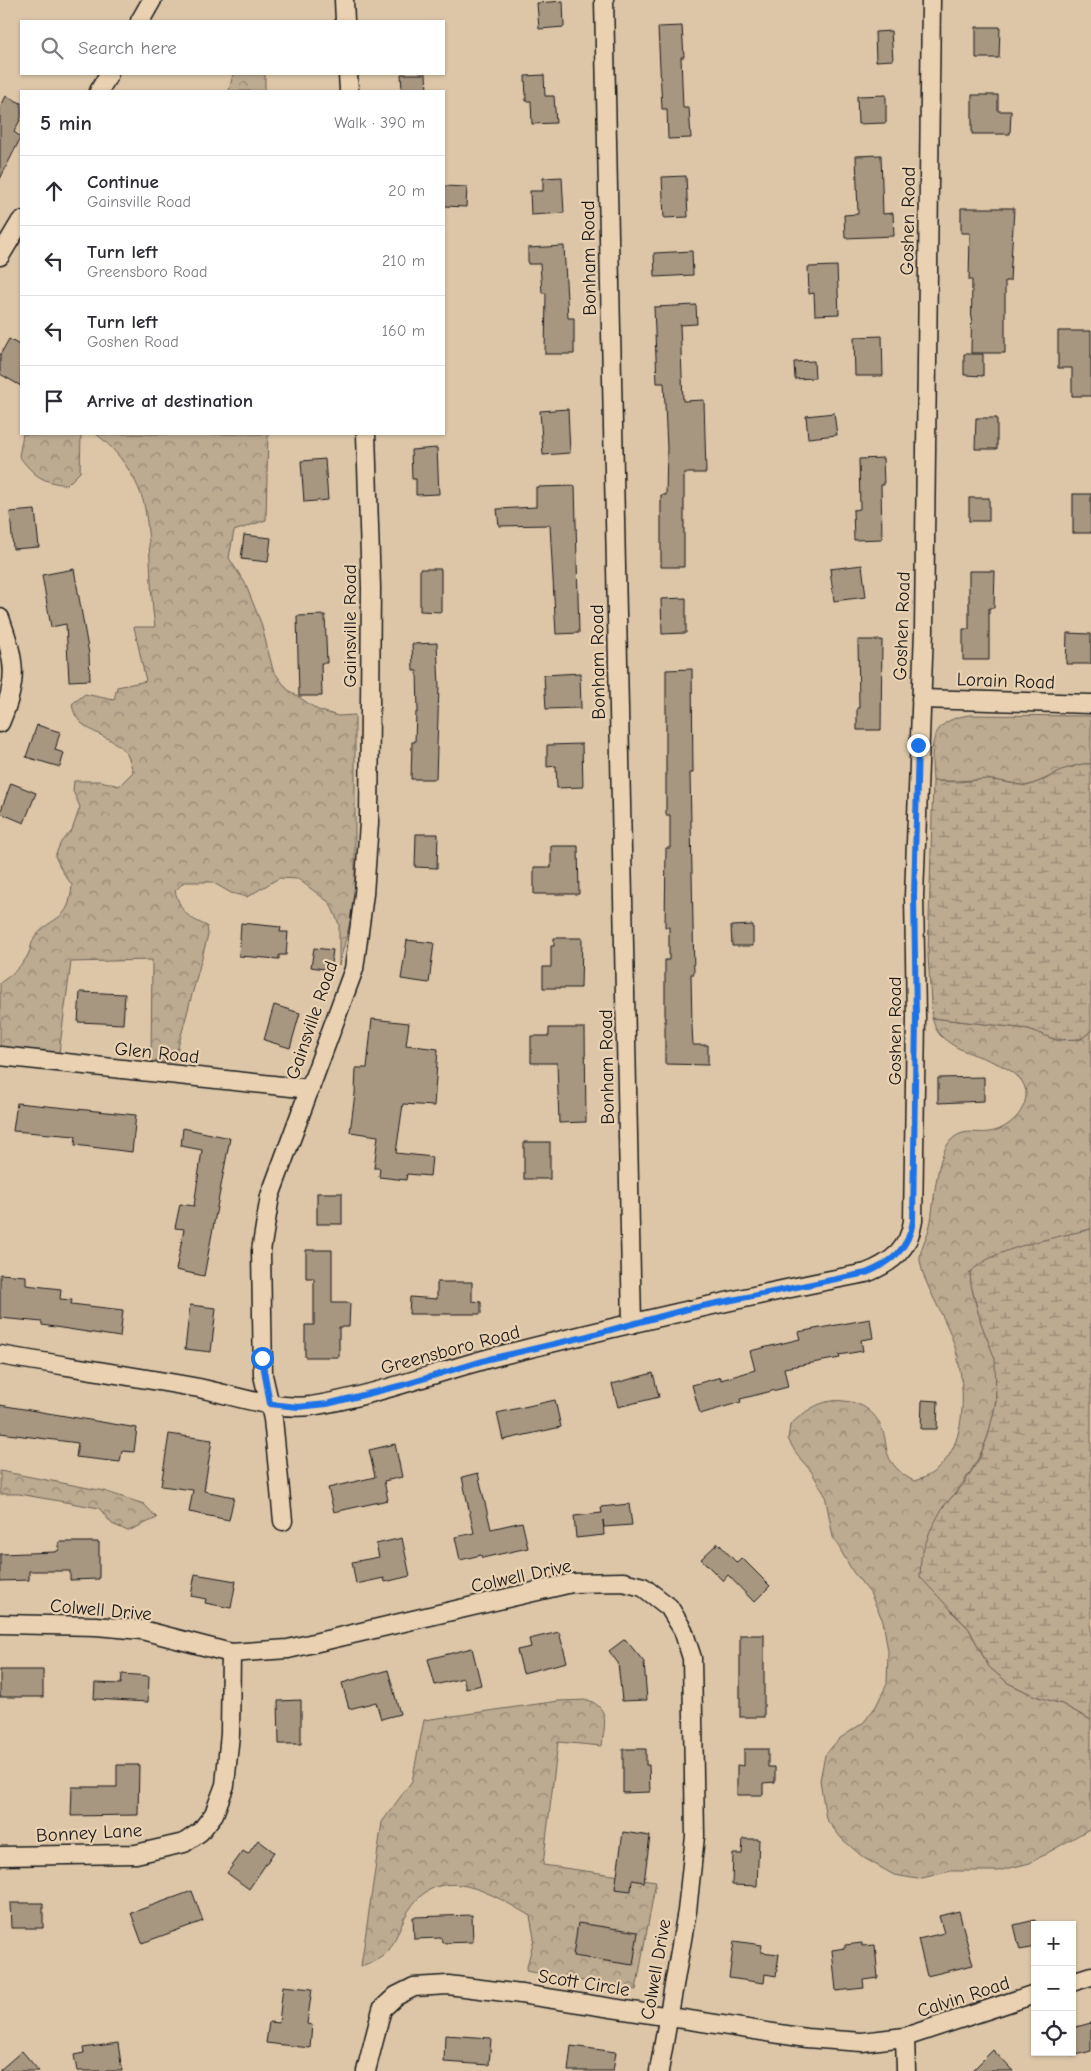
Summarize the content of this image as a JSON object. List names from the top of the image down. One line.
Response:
{"streets":{"street":["Goshen Road","Bonham Road","Gainsville Road","Lorain Road","Glen Road","Greensboro Road","Colwell Drive","Bonney Lane","Scott Circle","Calvin Road"]},"crossings":[["Goshen Road","Lorain Road"],["Goshen Road","Greensboro Road"],["Bonham Road","Greensboro Road"],["Gainsville Road","Glen Road"],["Gainsville Road","Greensboro Road"],["Colwell Drive","Bonney Lane"],["Colwell Drive","Scott Circle"],["Scott Circle","Calvin Road"]],"page":{"search":"Search here","heading":["5 min","Walk · 390 m"],"list":[["Continue","Gainsville Road","20 m"],["Turn left","Greensboro Road","210 m"],["Turn left","Goshen Road","160 m"],"Arrive at destination"],"map_buttons":["+","−"]}}
